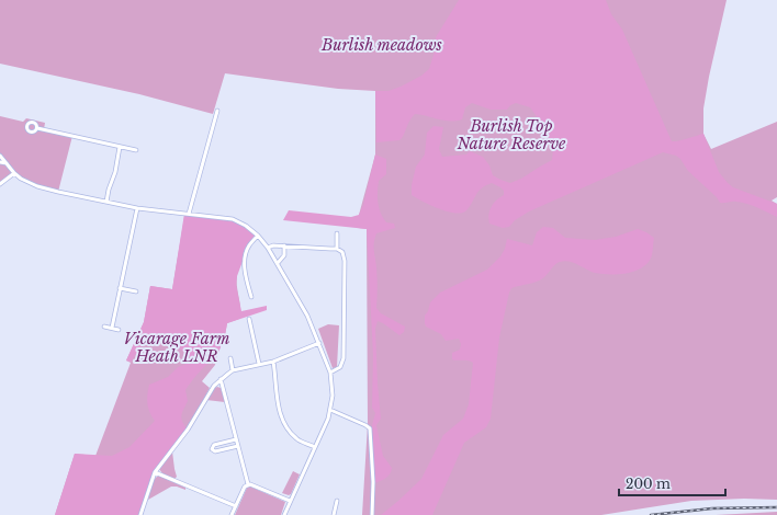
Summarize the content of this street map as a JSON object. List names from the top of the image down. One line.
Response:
{"parks":["Burlish meadows","Burlish Top Nature Reserve","Vicarage Farm Heath LNR"],"scale_bar":"200 m"}
